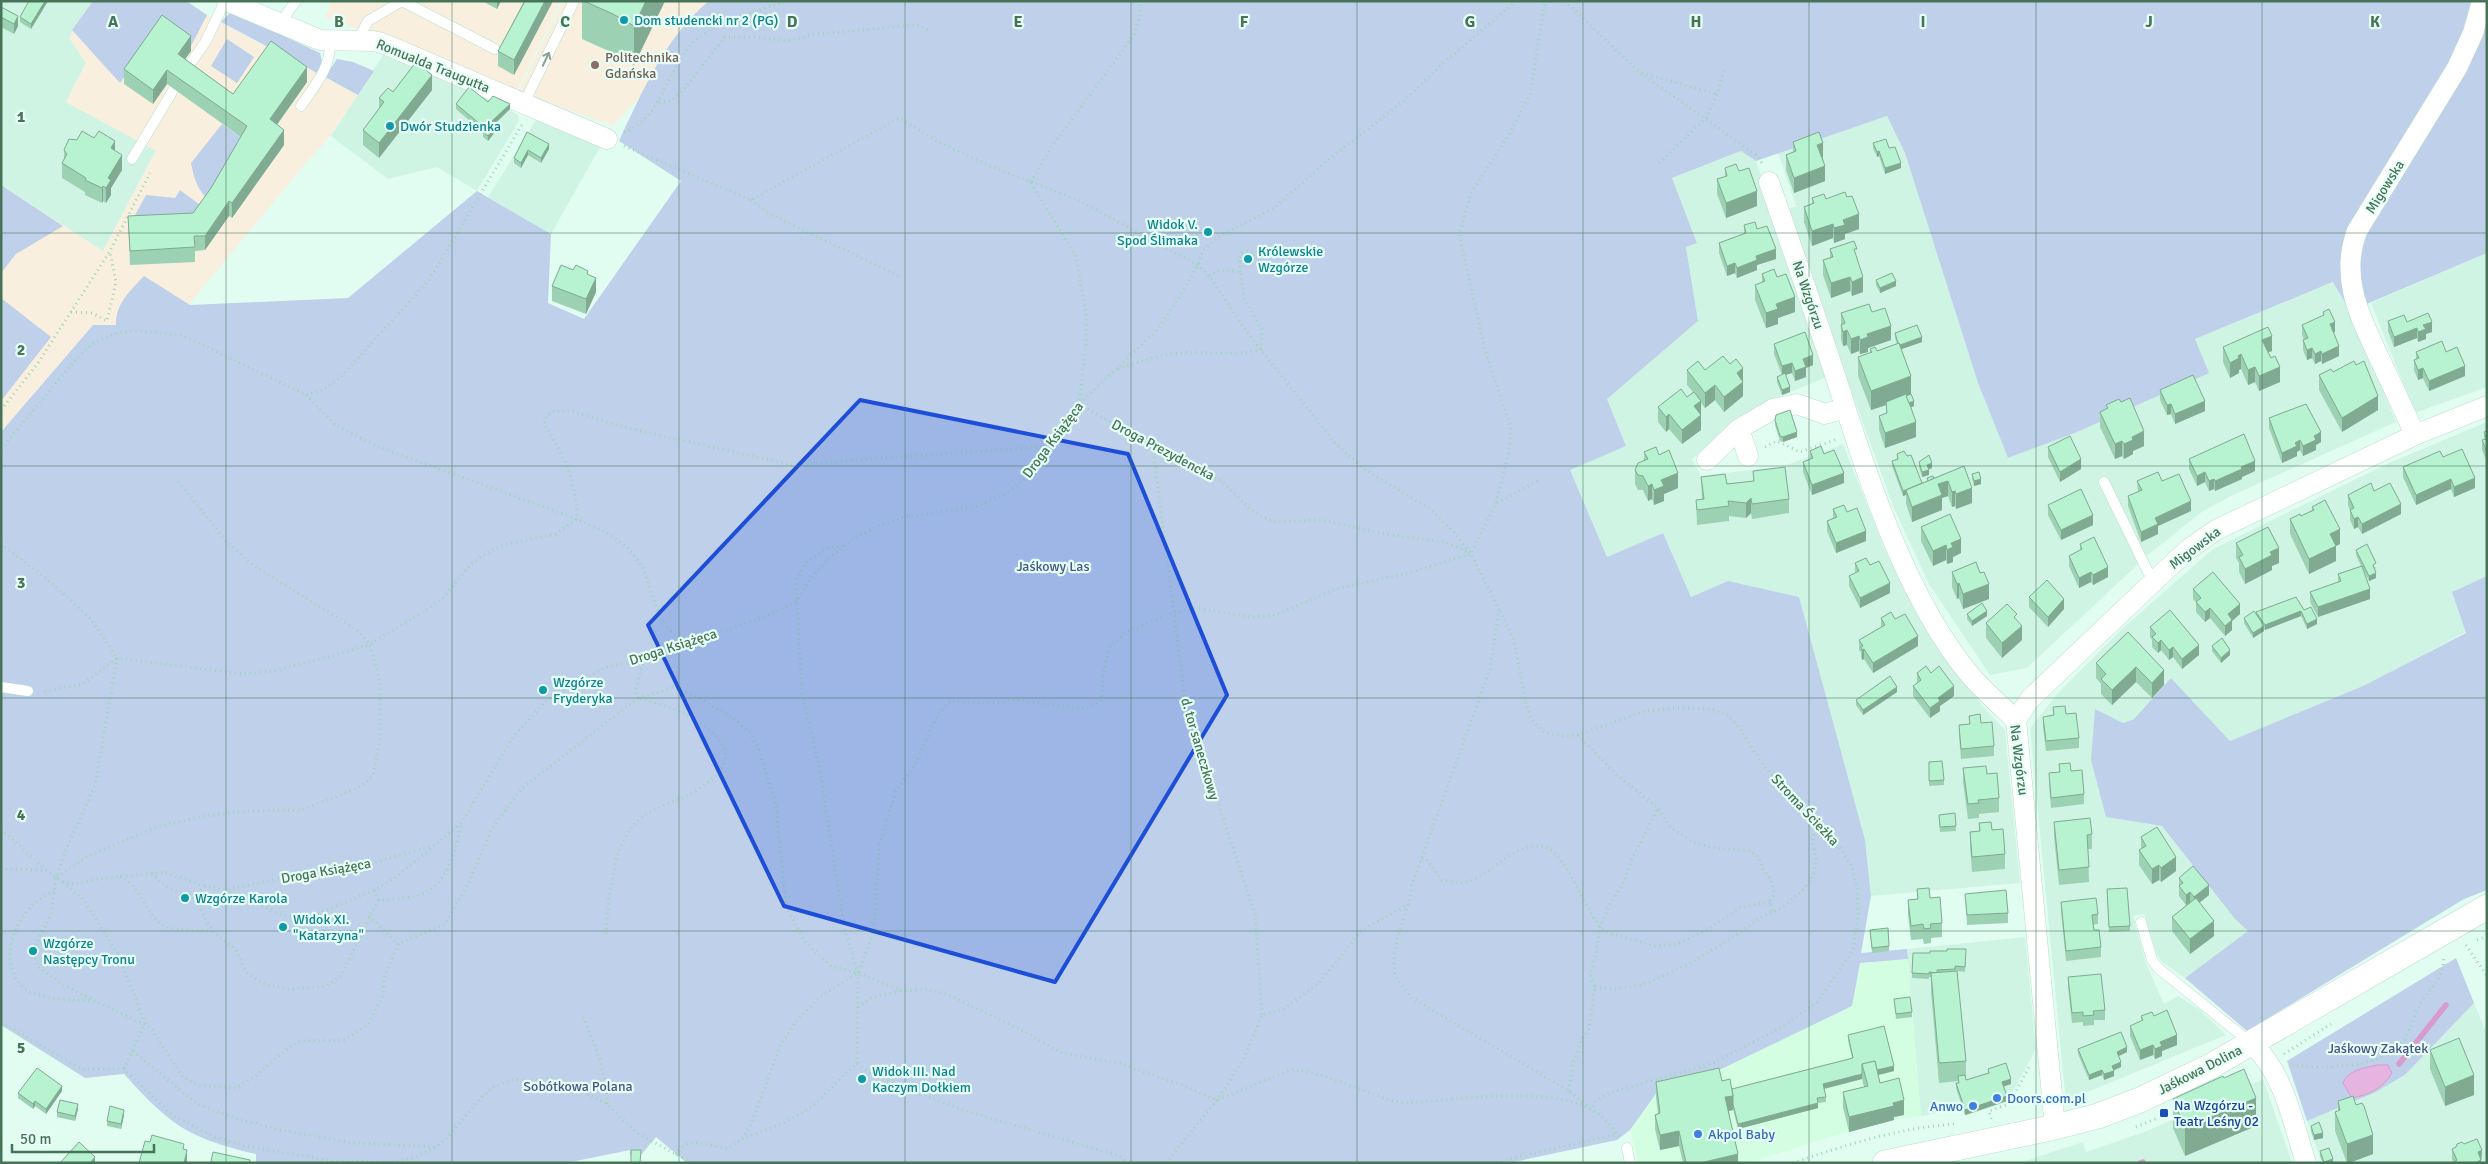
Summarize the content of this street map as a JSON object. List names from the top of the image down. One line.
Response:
{"streets":{"street":["Romualda Traugutta","Migowska","Na Wzgórzu","Jaśkowa Dolina"],"path":["Droga Książęca","Droga Prezydencka","d. tor saneczkowy","Stroma Ścieżka"]},"crossings":[["Migowska","Na Wzgórzu"],["Na Wzgórzu","Jaśkowa Dolina"],["Droga Książęca","Droga Prezydencka"],["Droga Książęca","Stroma Ścieżka"],["Droga Prezydencka","d. tor saneczkowy"],["Droga Prezydencka","Stroma Ścieżka"]],"parks":["Jaśkowy Las","Jaśkowy Zakątek","Sobótkowa Polana"],"places":{"other":["Dom studencki nr 2 (PG)","Politechnika Gdańska","Dwór Studzienka","Widok V. Spod Ślimaka","Królewskie Wzgórze","Wzgórze Fryderyka","Wzgórze Karola","Widok XI. \"Katarzyna\"","Wzgórze Następcy Tronu","Widok III. Nad Kaczym Dołkiem","Doors.com.pl","Anwo","Akpol Baby"],"transit":["Na Wzgórzu - Teatr Leśny 02"]},"scale_bar":"50 m","grid":{"columns":["A","B","C","D","E","F","G","H","I","J","K"],"rows":["1","2","3","4","5"]}}
